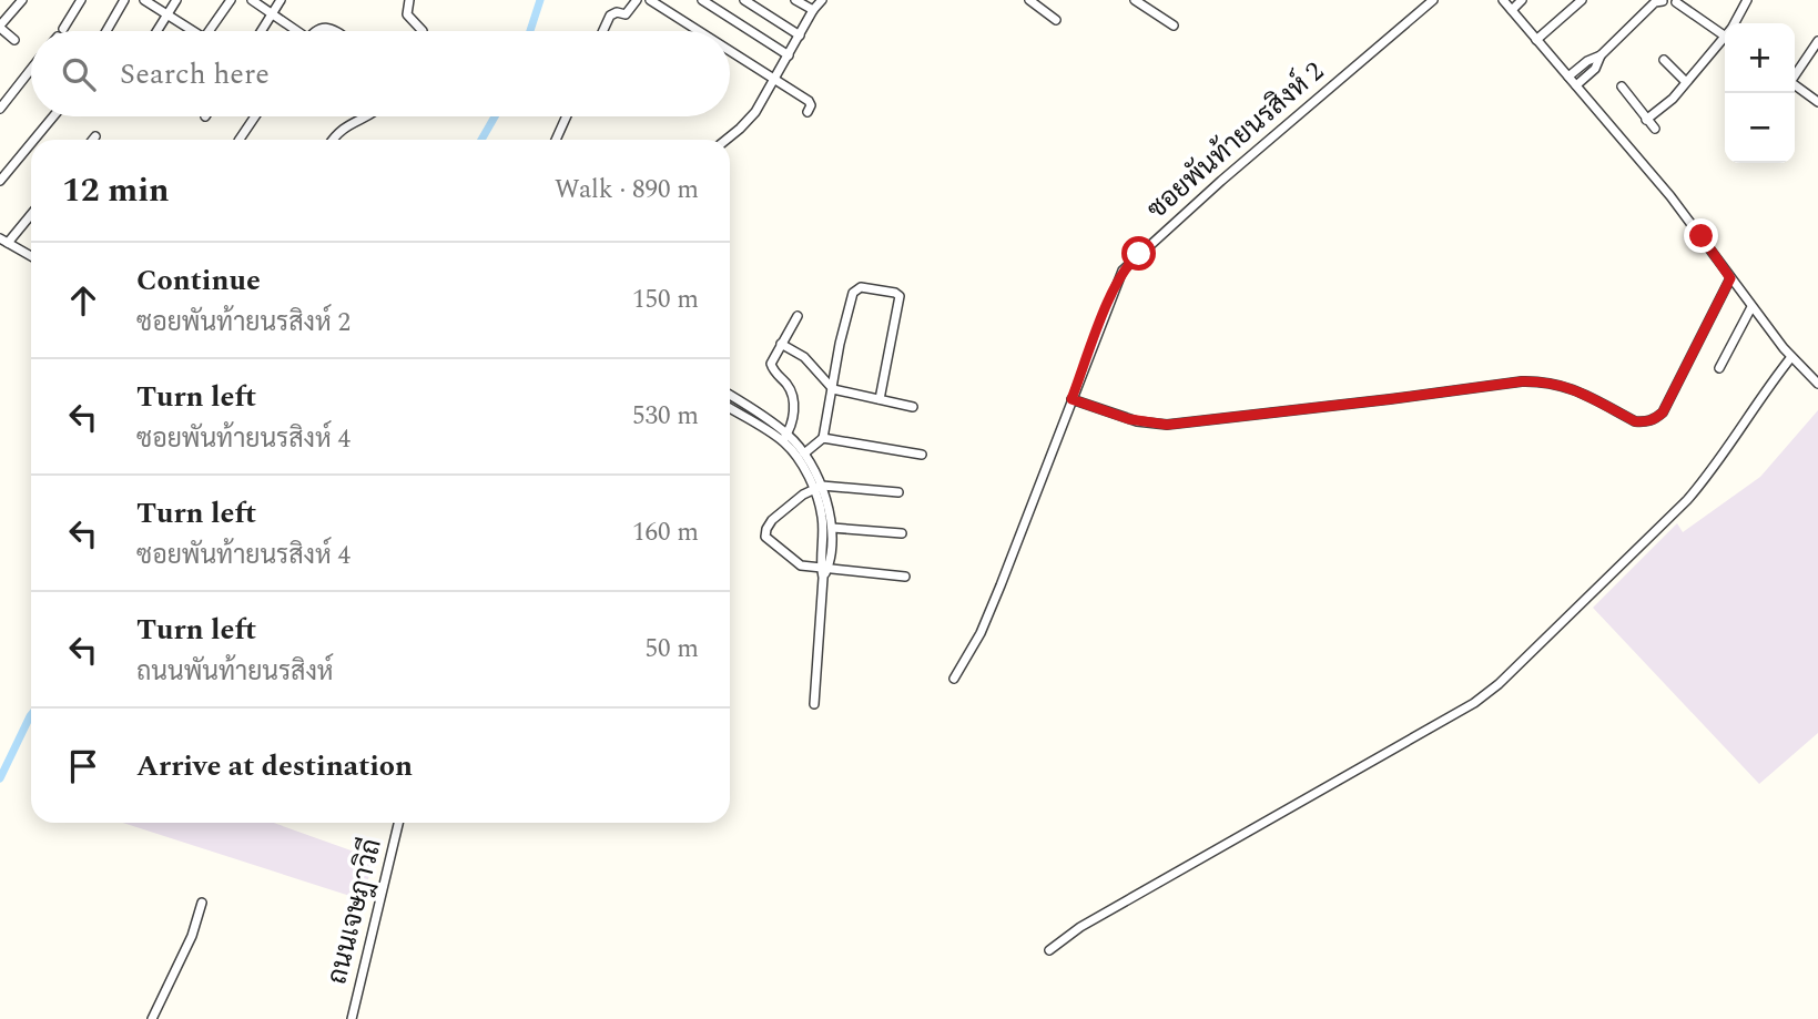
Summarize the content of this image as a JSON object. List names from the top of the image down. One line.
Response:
{"streets":{"street":["ซอยพันท้ายนรสิงห์ 2","ถนนเจษฎาวิถี"]},"page":{"map_buttons":["+","−"],"search":"Search here","heading":["12 min","Walk · 890 m"],"list":[["Continue","ซอยพันท้ายนรสิงห์ 2","150 m"],["Turn left","ซอยพันท้ายนรสิงห์ 4","530 m"],["Turn left","ซอยพันท้ายนรสิงห์ 4","160 m"],["Turn left","ถนนพันท้ายนรสิงห์","50 m"],"Arrive at destination"]}}
